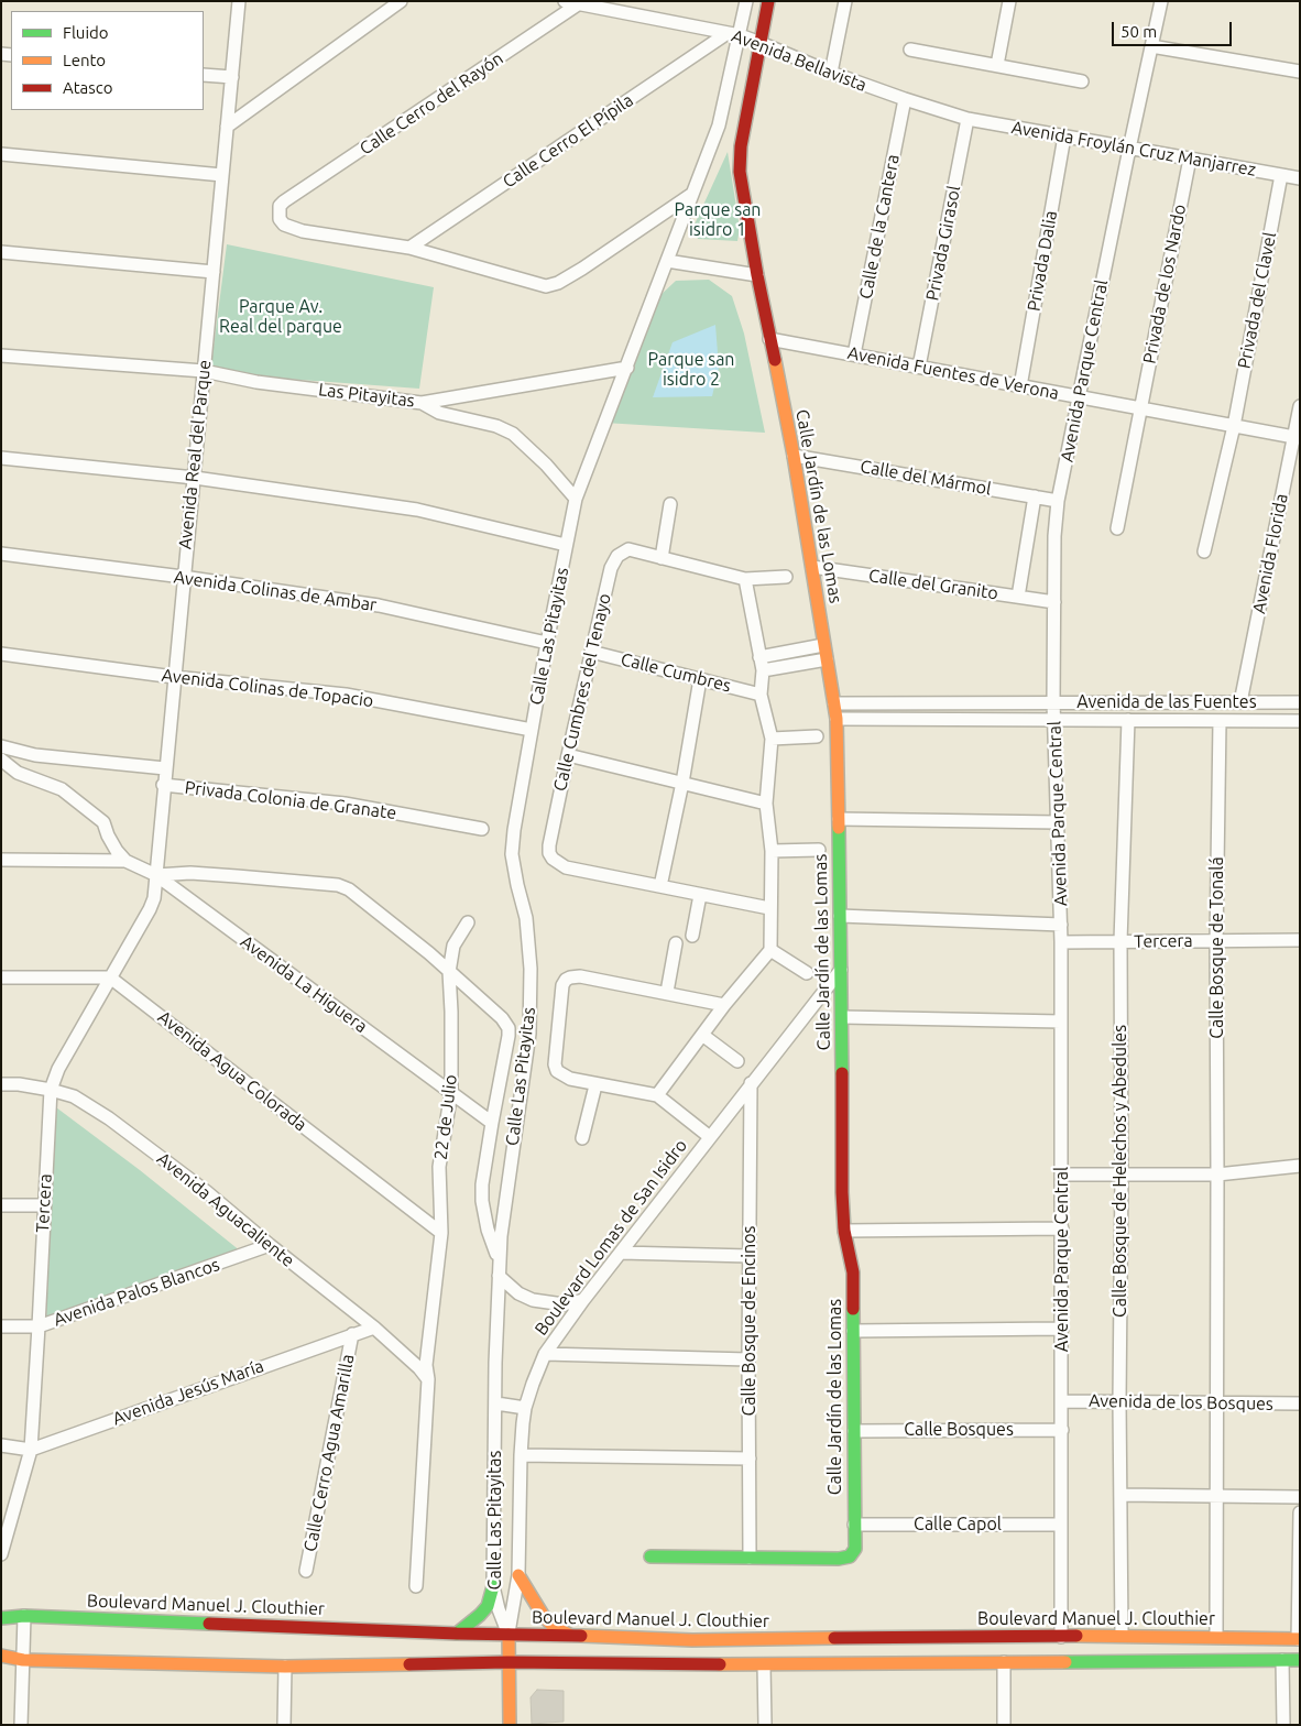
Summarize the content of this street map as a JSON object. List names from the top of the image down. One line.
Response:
{"streets":{"main road":["Calle Jardín de las Lomas","Boulevard Manuel J. Clouthier"],"street":["Avenida Bellavista","Calle Cerro del Rayón","Calle Cerro El Pípila","Avenida Froylán Cruz Manjarrez","Calle de la Cantera","Privada Girasol","Privada Dalia","Privada de los Nardo","Privada del Clavel","Avenida Parque Central","Avenida Fuentes de Verona","Las Pitayitas","Avenida Real del Parque","Calle del Mármol","Avenida Florida","Calle del Granito","Avenida Colinas de Ambar","Calle Las Pitayitas","Calle Cumbres","Avenida Colinas de Topacio","Calle Cumbres del Tenayo","Avenida de las Fuentes","Privada Colonia de Granate","Tercera","Calle Bosque de Tonalá","Avenida La Higuera","Avenida Agua Colorada","22 de Julio","Calle Bosque de Helechos y Abedules","Avenida Aguacaliente","Boulevard Lomas de San Isidro","Avenida Palos Blancos","Calle Bosque de Encinos","Avenida Jesús María","Avenida de los Bosques","Calle Bosques","Calle Cerro Agua Amarilla","Calle Capol"]},"crossings":[["Avenida Bellavista","Calle Cerro del Rayón"],["Avenida Bellavista","Calle Cerro El Pípila"],["Avenida Bellavista","Avenida Froylán Cruz Manjarrez"],["Avenida Bellavista","Calle de la Cantera"],["Avenida Bellavista","Privada Girasol"],["Calle Cerro del Rayón","Calle Cerro El Pípila"],["Avenida Froylán Cruz Manjarrez","Privada Girasol"],["Avenida Froylán Cruz Manjarrez","Privada Dalia"],["Avenida Froylán Cruz Manjarrez","Privada de los Nardo"],["Avenida Froylán Cruz Manjarrez","Privada del Clavel"],["Avenida Froylán Cruz Manjarrez","Avenida Parque Central"],["Calle de la Cantera","Avenida Fuentes de Verona"],["Privada Girasol","Avenida Fuentes de Verona"],["Privada Dalia","Avenida Fuentes de Verona"],["Privada de los Nardo","Avenida Fuentes de Verona"],["Privada del Clavel","Avenida Fuentes de Verona"],["Avenida Parque Central","Avenida Fuentes de Verona"],["Avenida Parque Central","Calle del Mármol"],["Avenida Parque Central","Calle del Granito"],["Avenida Parque Central","Avenida de las Fuentes"],["Avenida Parque Central","Tercera"],["Avenida Parque Central","Avenida de los Bosques"],["Avenida Parque Central","Calle Bosques"],["Avenida Parque Central","Calle Capol"],["Avenida Parque Central","Boulevard Manuel J. Clouthier"],["Avenida Fuentes de Verona","Calle Jardín de las Lomas"],["Avenida Fuentes de Verona","Avenida Florida"],["Las Pitayitas","Avenida Real del Parque"],["Las Pitayitas","Calle Las Pitayitas"],["Avenida Real del Parque","Avenida Colinas de Ambar"],["Avenida Real del Parque","Avenida Colinas de Topacio"],["Avenida Real del Parque","Privada Colonia de Granate"],["Avenida Real del Parque","Tercera"],["Avenida Real del Parque","Avenida La Higuera"],["Calle del Mármol","Calle Jardín de las Lomas"],["Calle Jardín de las Lomas","Calle del Granito"],["Calle Jardín de las Lomas","Avenida de las Fuentes"],["Calle Jardín de las Lomas","Boulevard Lomas de San Isidro"],["Calle Jardín de las Lomas","Calle Bosque de Encinos"],["Calle Jardín de las Lomas","Calle Bosques"],["Calle Jardín de las Lomas","Calle Capol"],["Avenida Florida","Avenida de las Fuentes"],["Avenida Colinas de Ambar","Calle Las Pitayitas"],["Calle Las Pitayitas","Avenida Colinas de Topacio"],["Calle Las Pitayitas","Boulevard Lomas de San Isidro"],["Calle Las Pitayitas","Boulevard Manuel J. Clouthier"],["Calle Cumbres","Calle Cumbres del Tenayo"],["Avenida de las Fuentes","Calle Bosque de Tonalá"],["Avenida de las Fuentes","Calle Bosque de Helechos y Abedules"],["Tercera","Calle Bosque de Tonalá"],["Tercera","Avenida La Higuera"],["Tercera","Avenida Agua Colorada"],["Tercera","Calle Bosque de Helechos y Abedules"],["Tercera","Avenida Aguacaliente"],["Tercera","Avenida Palos Blancos"],["Tercera","Avenida Jesús María"],["Calle Bosque de Tonalá","Avenida de los Bosques"],["Calle Bosque de Tonalá","Boulevard Manuel J. Clouthier"],["Avenida La Higuera","22 de Julio"],["Avenida Agua Colorada","22 de Julio"],["22 de Julio","Avenida Aguacaliente"],["Calle Bosque de Helechos y Abedules","Avenida de los Bosques"],["Calle Bosque de Helechos y Abedules","Boulevard Manuel J. Clouthier"],["Avenida Aguacaliente","Avenida Palos Blancos"],["Avenida Aguacaliente","Avenida Jesús María"],["Boulevard Lomas de San Isidro","Calle Bosque de Encinos"],["Boulevard Lomas de San Isidro","Boulevard Manuel J. Clouthier"],["Avenida Jesús María","Calle Cerro Agua Amarilla"]],"parks":["Parque san isidro 1","Parque Av. Real del parque","Parque san isidro 2"],"legend":["Fluido","Lento","Atasco"],"scale_bar":"50 m"}
